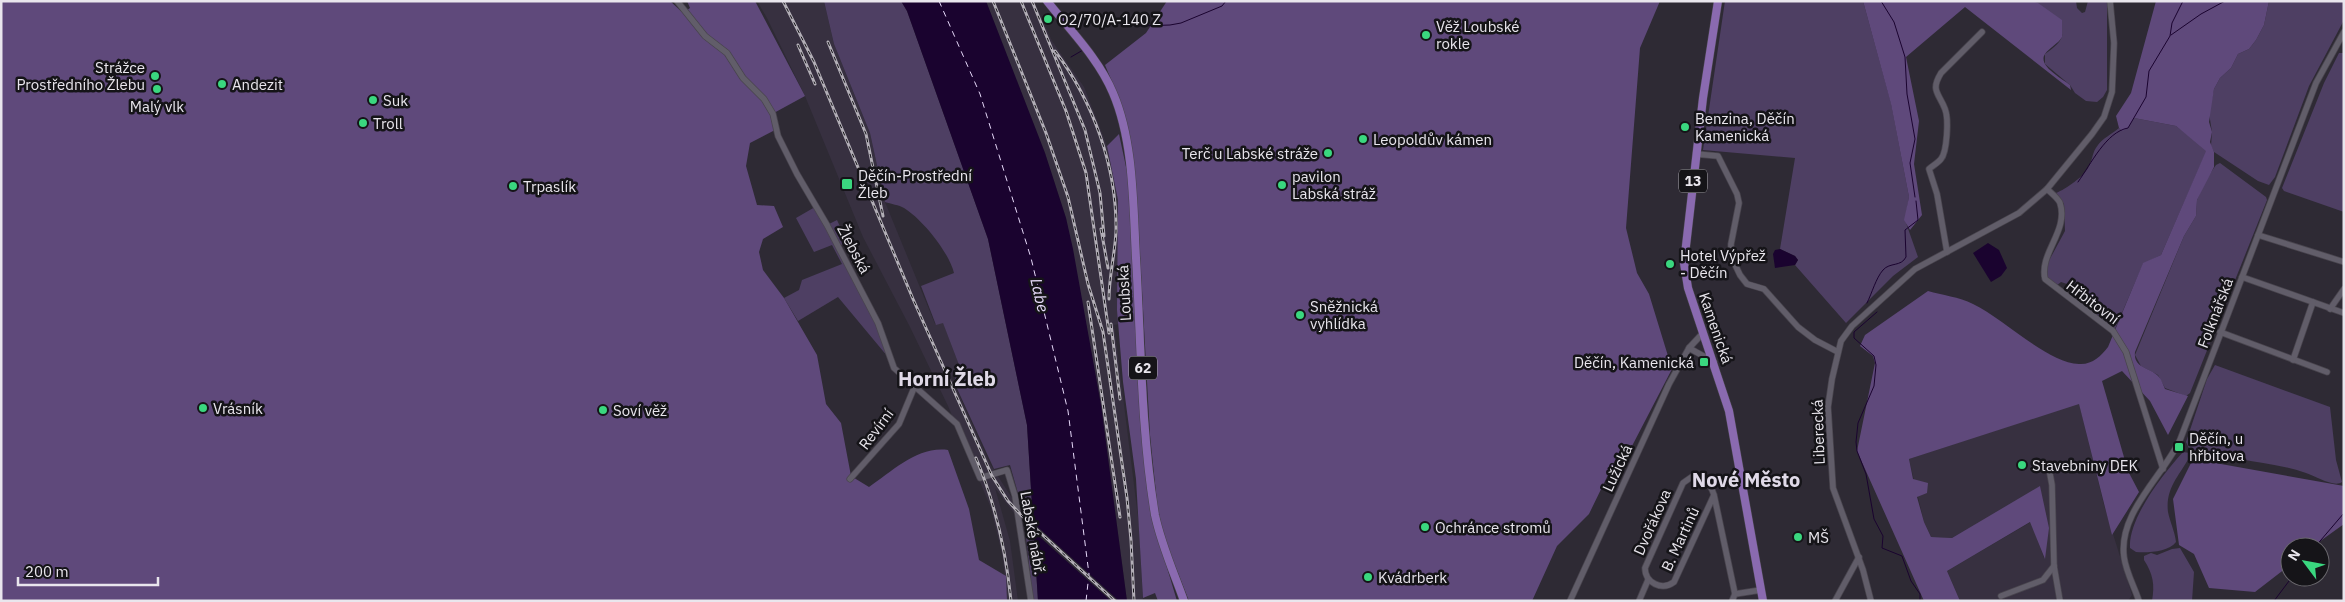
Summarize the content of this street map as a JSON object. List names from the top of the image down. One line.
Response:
{"streets":{"main road":["13","Loubská","Kamenická","62"],"street":["Žlebská","Hřbitovní","Folknářská","Revírní","Liberecká","Lužická","Dvořákova","Labské nábř.","B. Martinů"]},"crossings":[["Žlebská","Revírní"],["Žlebská","Labské nábř."],["Hřbitovní","Folknářská"],["Kamenická","Lužická"],["Kamenická","Dvořákova"],["Dvořákova","B. Martinů"]],"districts":["Horní Žleb","Nové Město"],"water":["Labe"],"places":{"other":["O2/70/A-140 Z","Věž Loubské rokle","Strážce Prostředního Žlebu","Andezit","Malý vlk","Suk","Troll","Benzina, Děčín Kamenická","Leopoldův kámen","Terč u Labské stráže","pavilon Labská stráž","Trpaslík","Hotel Výpřež - Děčín","Sněžnická vyhlídka","Vrásník","Soví věž","Stavebniny DEK","Ochránce stromů","MŠ","Kvádrberk"],"transit":["Děčín-Prostřední Žleb","Děčín, Kamenická","Děčín, u hřbitova"]},"scale_bar":"200 m","north":"top left"}
